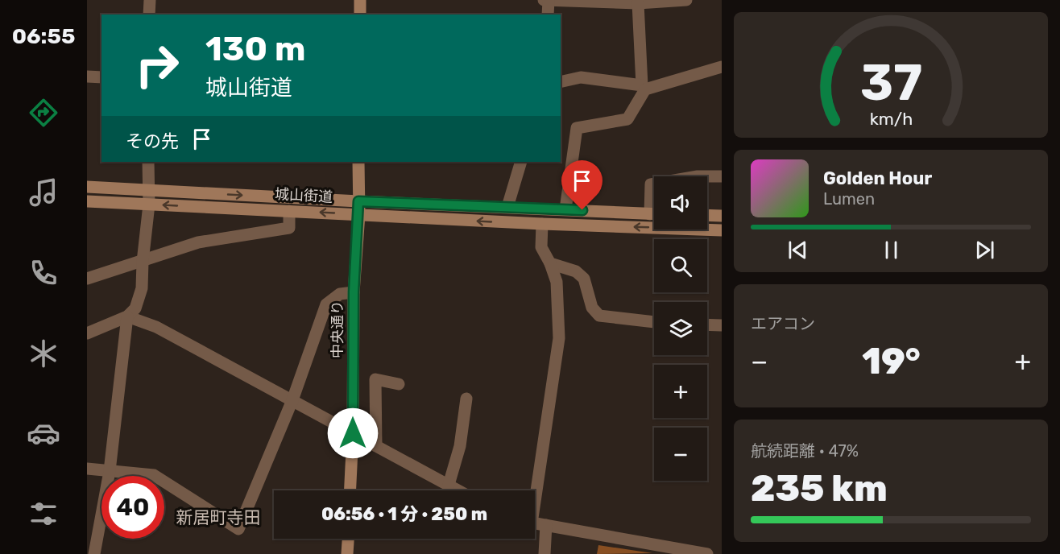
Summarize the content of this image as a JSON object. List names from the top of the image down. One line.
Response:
{"streets":{"street":["城山街道","中央通り"]},"crossings":[["城山街道","中央通り"]],"districts":["新居町寺田"],"page":{"tabs":"06:55","turn":["130 m","城山街道"],"then":"その先","song":["Golden Hour","Lumen"],"map_buttons":["+","−"],"tile":["エアコン",["航続距離 · 47%","235 km"]],"heat":["−","19°","+"],"limit":"40","trip":"06:56 · 1 分 · 250 m","gauge":["37","km/h"]}}
